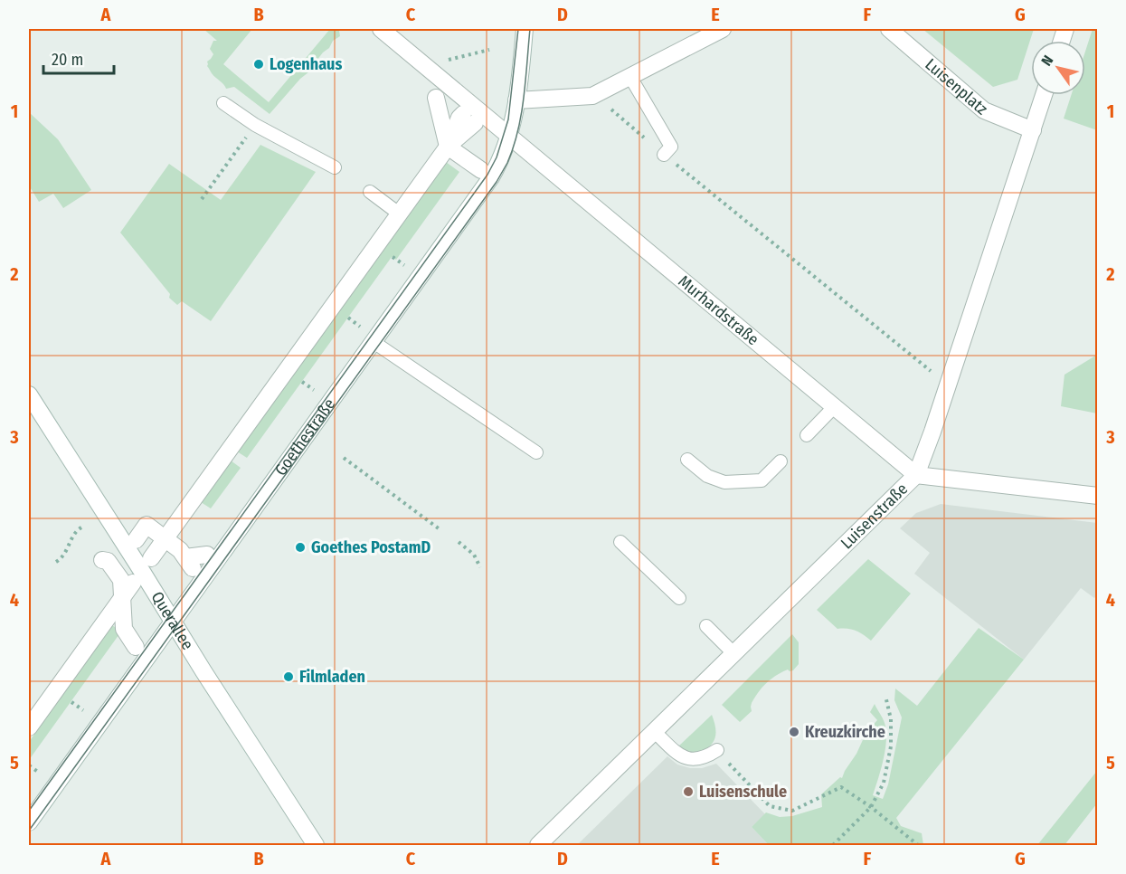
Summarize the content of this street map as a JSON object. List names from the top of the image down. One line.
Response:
{"streets":{"street":["Luisenplatz","Murhardstraße","Goethestraße","Luisenstraße","Querallee"]},"crossings":[["Luisenplatz","Luisenstraße"],["Murhardstraße","Goethestraße"],["Murhardstraße","Luisenstraße"],["Goethestraße","Querallee"]],"places":["Logenhaus","Goethes PostamD","Filmladen","Kreuzkirche","Luisenschule"],"scale_bar":"20 m","north":"top left","grid":{"columns":["A","B","C","D","E","F","G"],"rows":["1","2","3","4","5"]}}
